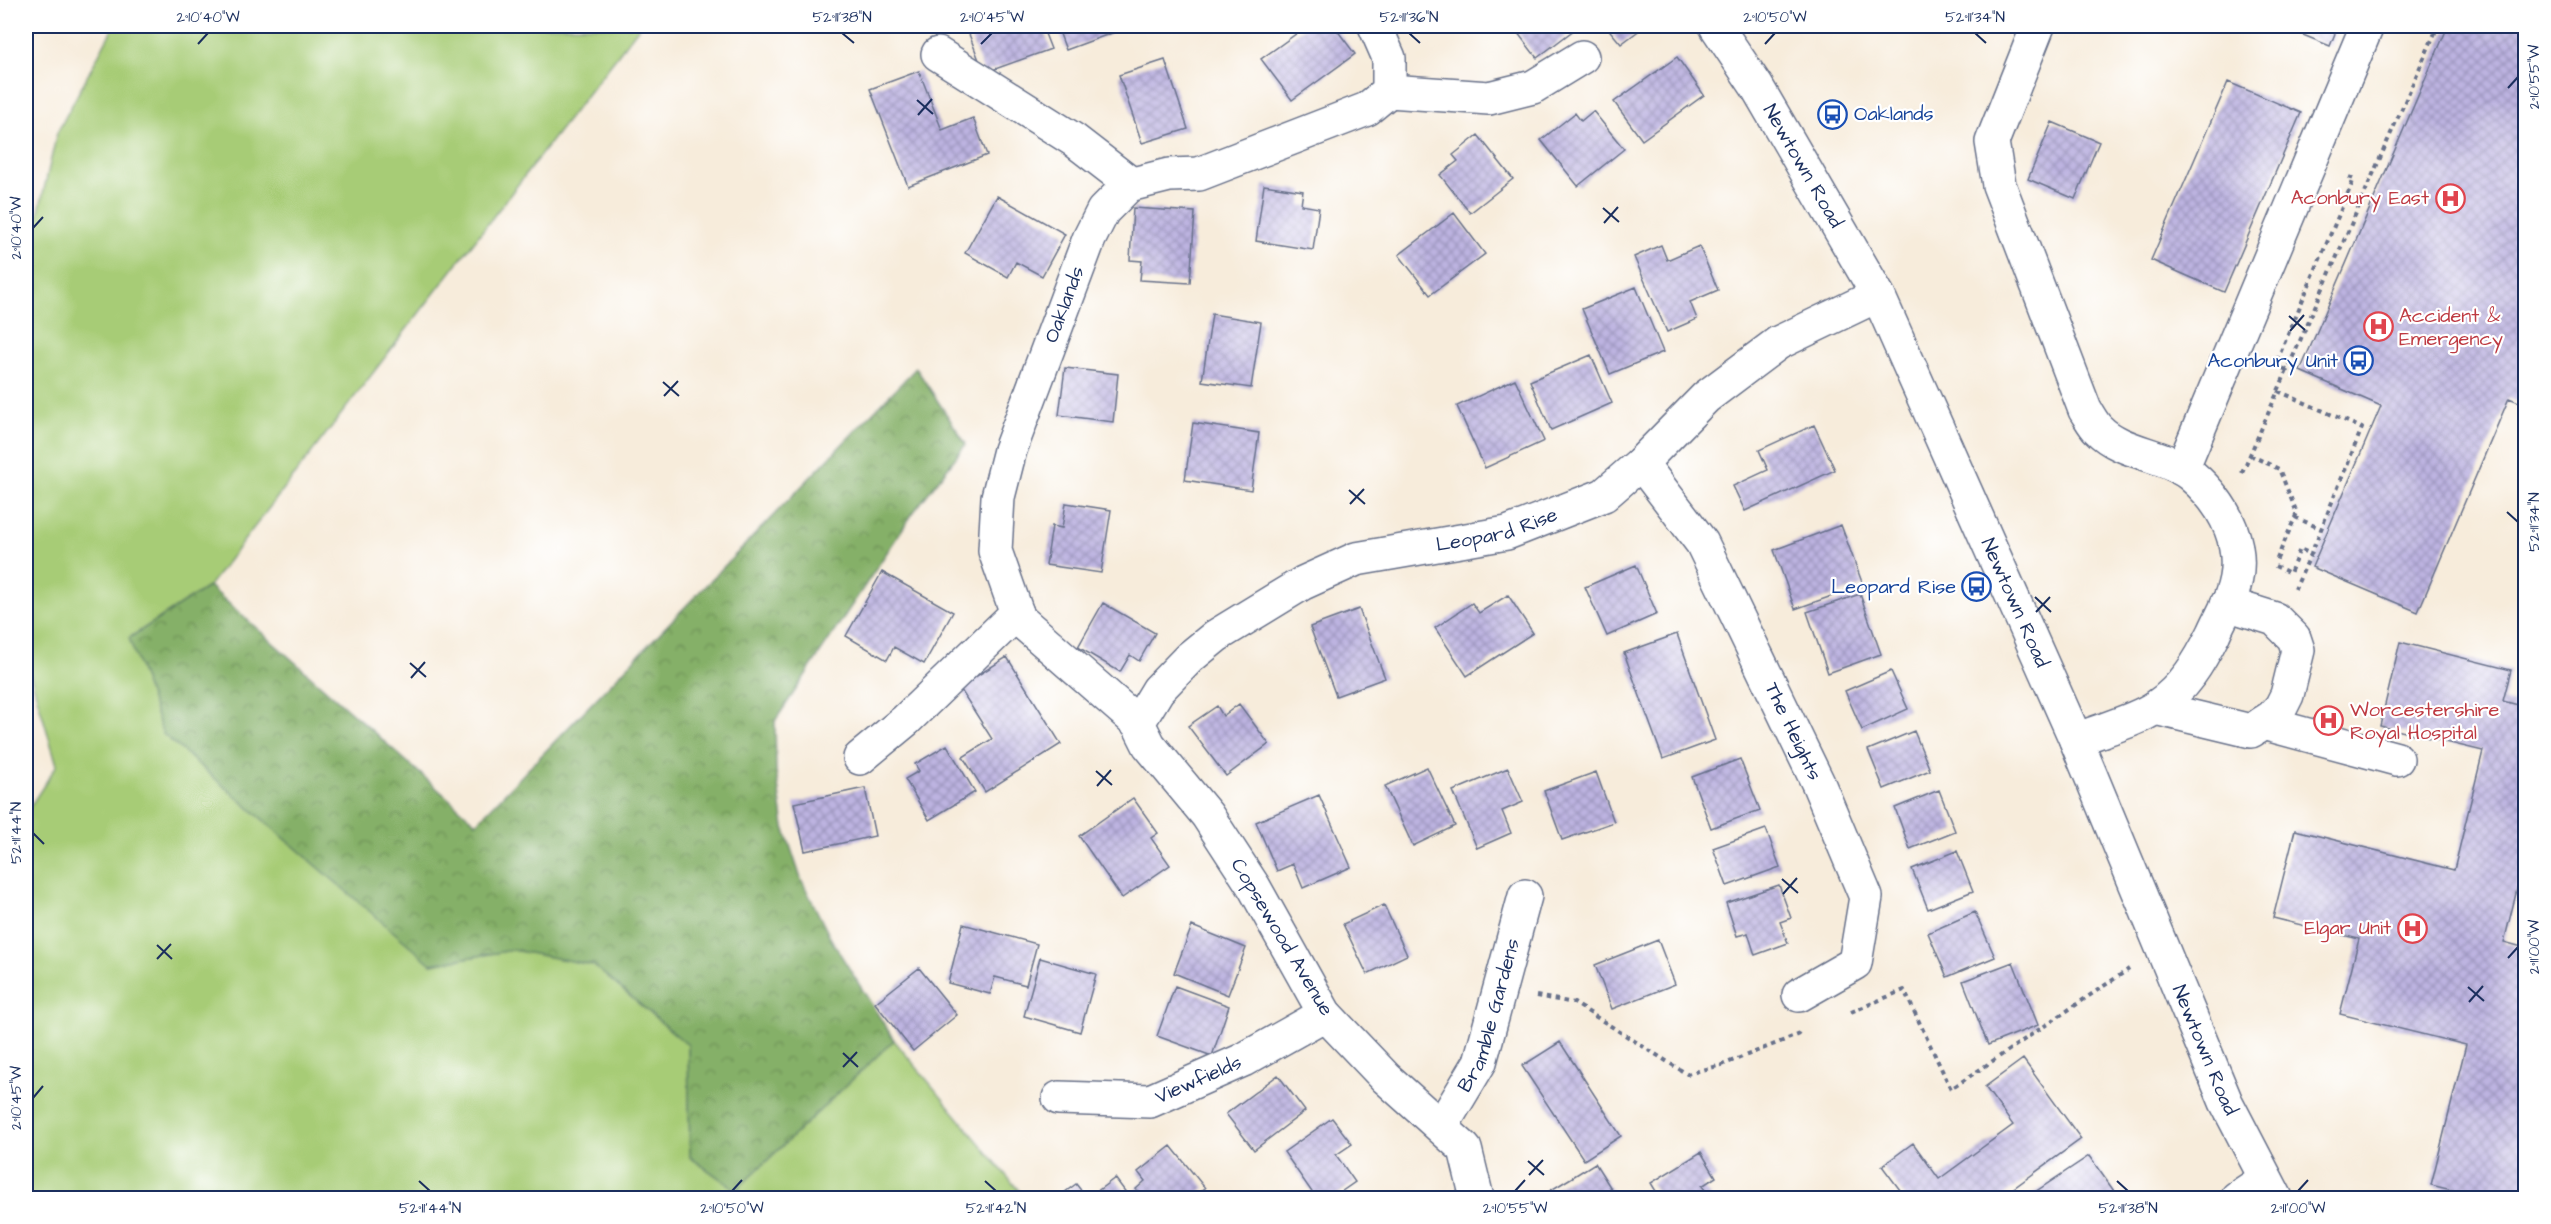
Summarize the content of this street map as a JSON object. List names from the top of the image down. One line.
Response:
{"streets":{"street":["Newtown Road","Oaklands","Leopard Rise","The Heights","Copsewood Avenue","Bramble Gardens","Viewfields"]},"crossings":[["Newtown Road","Leopard Rise"],["Oaklands","Leopard Rise"],["Oaklands","Copsewood Avenue"],["Leopard Rise","The Heights"],["Leopard Rise","Copsewood Avenue"],["Copsewood Avenue","Bramble Gardens"],["Copsewood Avenue","Viewfields"]],"places":{"bus stop":["Oaklands","Aconbury Unit","Leopard Rise"],"hospital":["Aconbury East","Accident & Emergency","Worcestershire Royal Hospital","Elgar Unit"]},"coordinates":["2°10'40\"W","52°11'38\"N","2°10'45\"W","52°11'36\"N","2°10'50\"W","52°11'34\"N","2°10'55\"W","52°11'44\"N","2°11'00\"W","52°11'42\"N"]}
